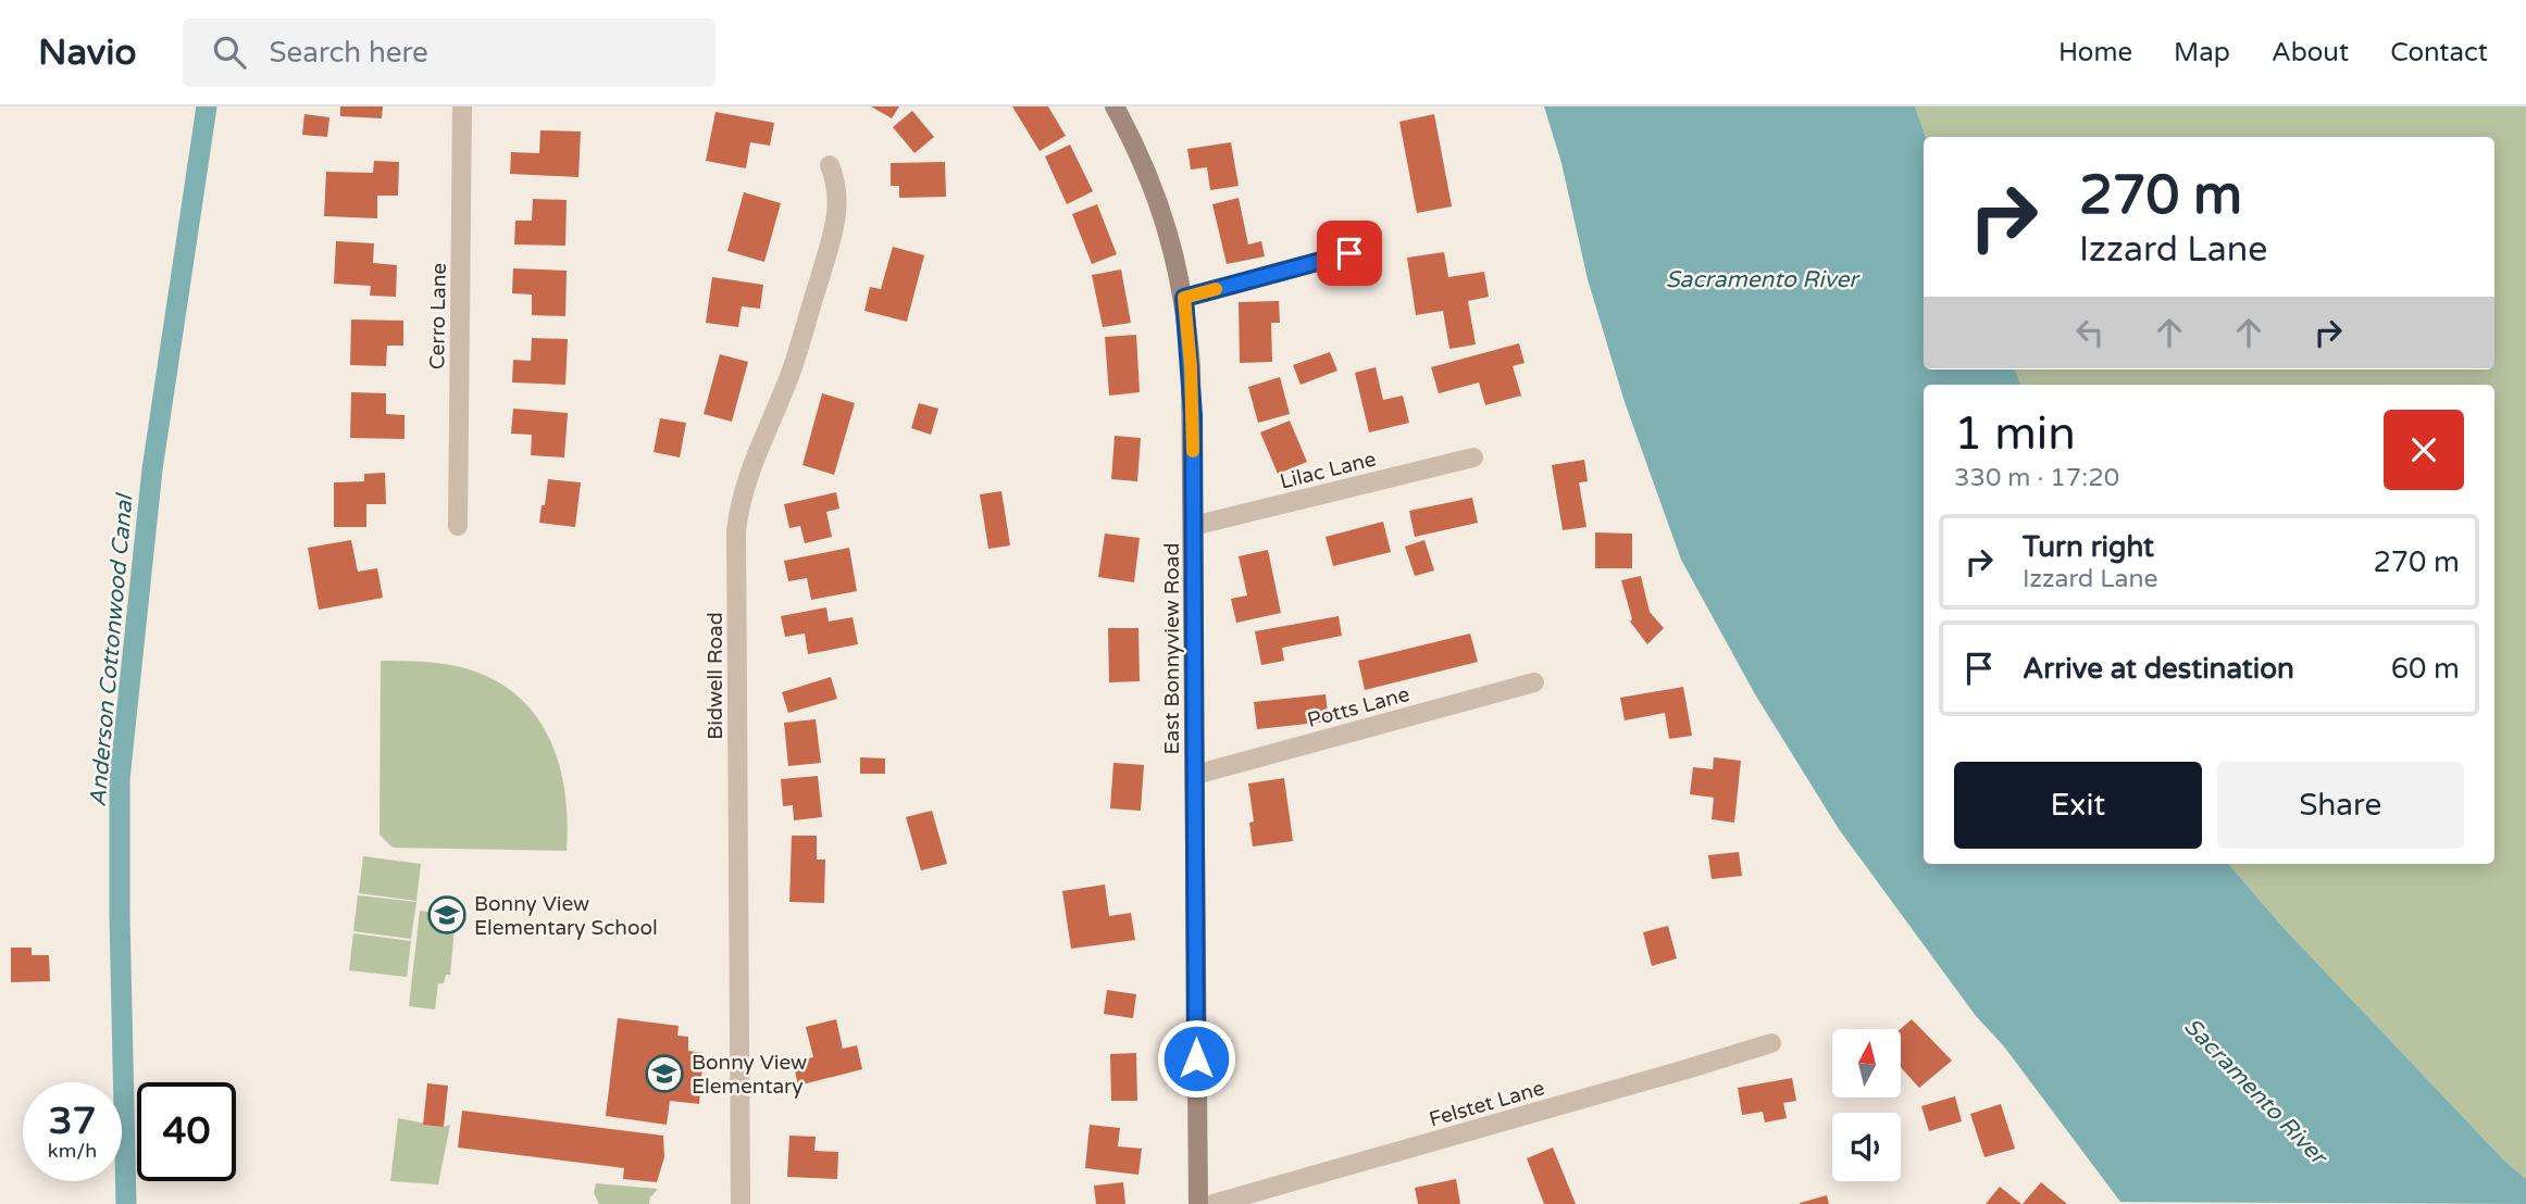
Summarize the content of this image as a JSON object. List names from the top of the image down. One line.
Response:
{"streets":{"street":["Cerro Lane","Lilac Lane","East Bonnyview Road","Bidwell Road","Potts Lane","Felstet Lane"]},"crossings":[["Lilac Lane","East Bonnyview Road"],["East Bonnyview Road","Potts Lane"]],"water":["Sacramento River","Anderson Cottonwood Canal"],"places":{"school or university":["Bonny View Elementary School","Bonny View Elementary"]},"north":"top","page":{"header":"Navio","search":"Search here","nav":["Home","Map","About","Contact"],"turn":["270 m","Izzard Lane"],"heading":["1 min","330 m · 17:20"],"list":[{"name":"Turn right","note":"Izzard Lane","value":"270 m"},{"name":"Arrive at destination","value":"60 m"}],"buttons":["Exit","Share"],"speed":"37 km/h","limit":"40"}}
